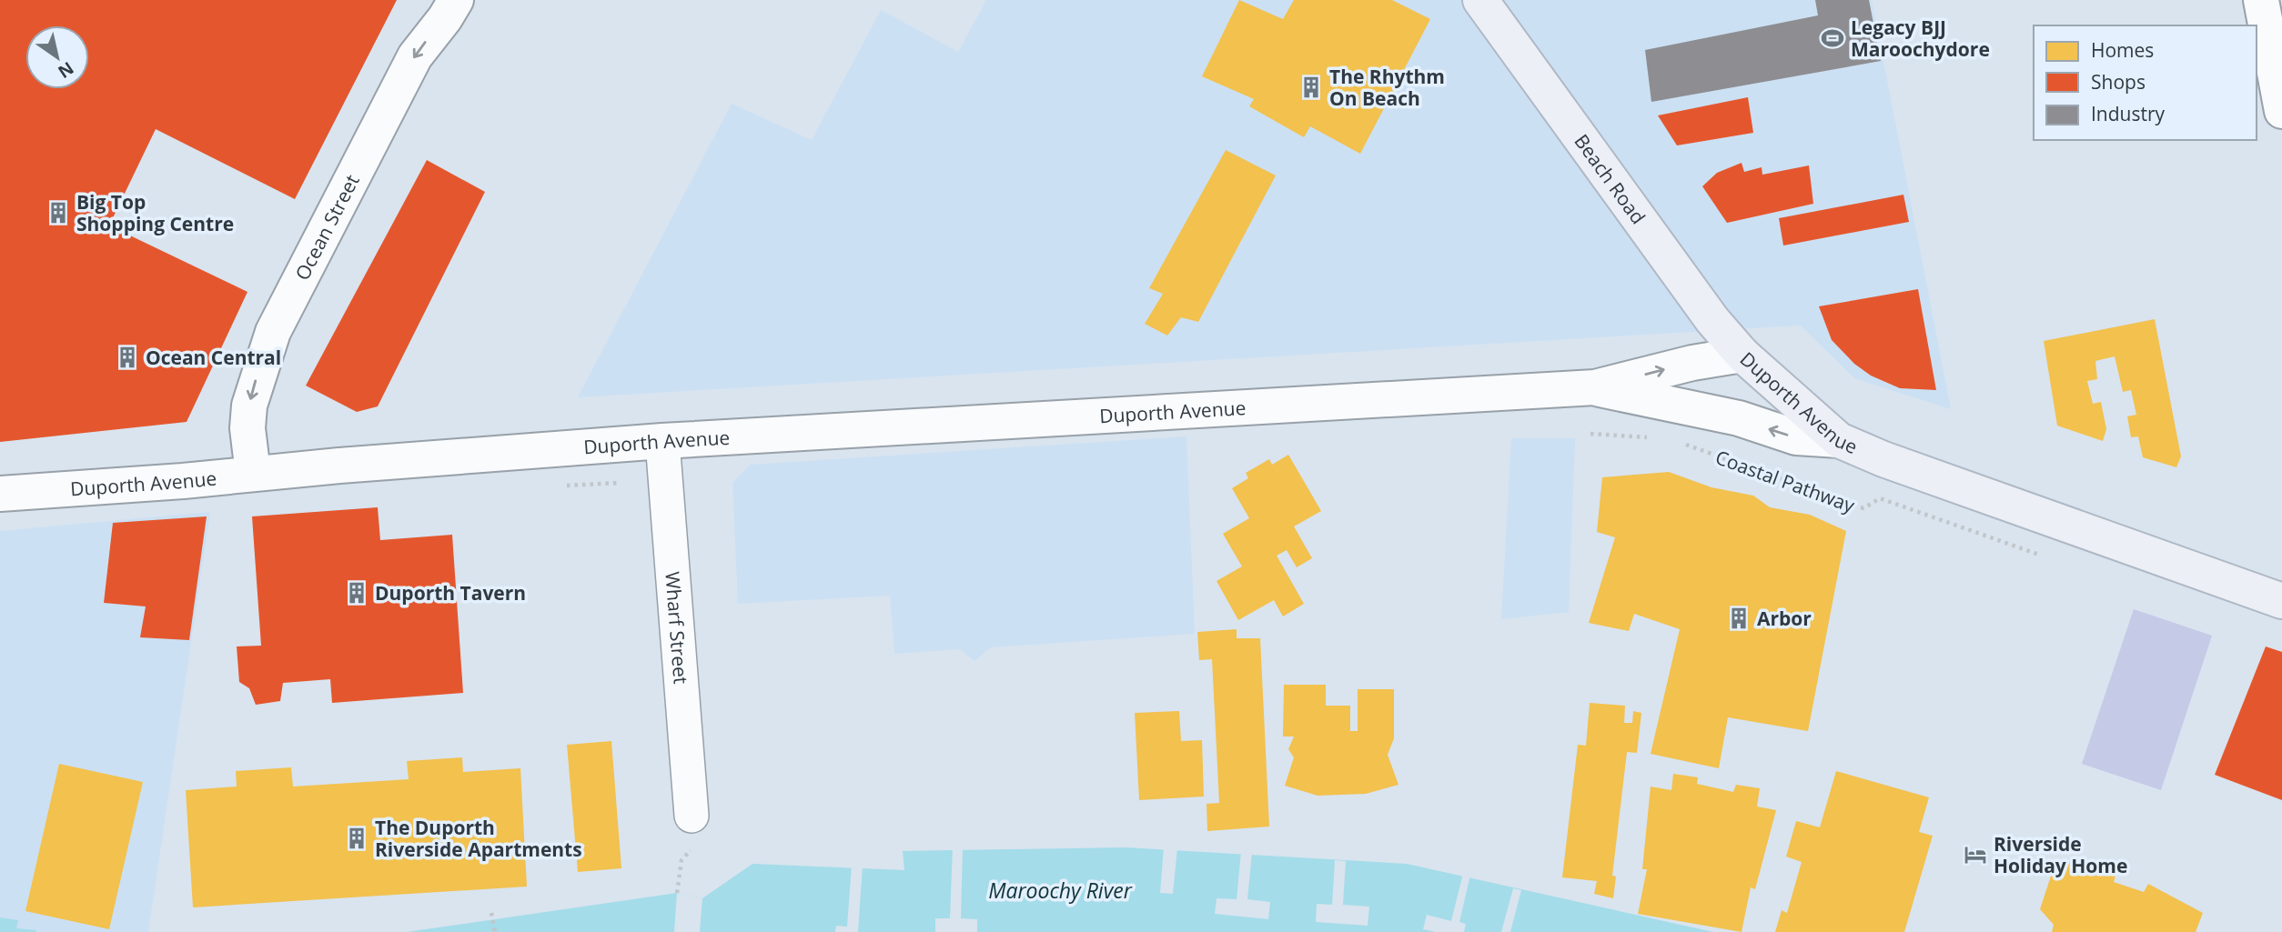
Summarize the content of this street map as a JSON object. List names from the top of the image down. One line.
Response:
{"streets":{"main road":["Beach Road","Duporth Avenue"],"street":["Ocean Street","Wharf Street"],"path":["Coastal Pathway"]},"crossings":[["Beach Road","Duporth Avenue"],["Ocean Street","Duporth Avenue"],["Duporth Avenue","Wharf Street"]],"one_way":["Ocean Street"],"water":["Maroochy River"],"places":{"sports":["Legacy BJJ Maroochydore"],"building":["The Rhythm On Beach","Big Top Shopping Centre","Ocean Central","Duporth Tavern","Arbor","The Duporth Riverside Apartments"],"hotel":["Riverside Holiday Home"]},"legend":["Homes","Shops","Industry"],"north":"bottom right"}
